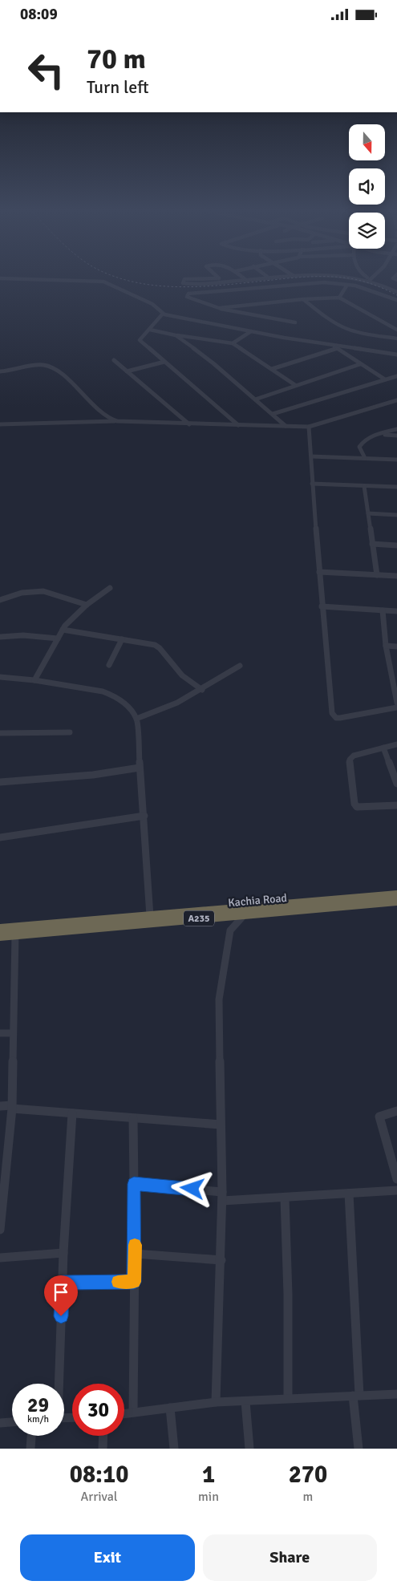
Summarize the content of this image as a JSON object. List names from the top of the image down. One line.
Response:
{"streets":{"highway":["Kachia Road","A235"]},"north":"bottom","page":{"status":"08:09","turn":["70 m","Turn left"],"speed":"29 km/h","limit":"30","eta":["08:10","Arrival","1","min","270","m"],"buttons":["Exit","Share"]}}
